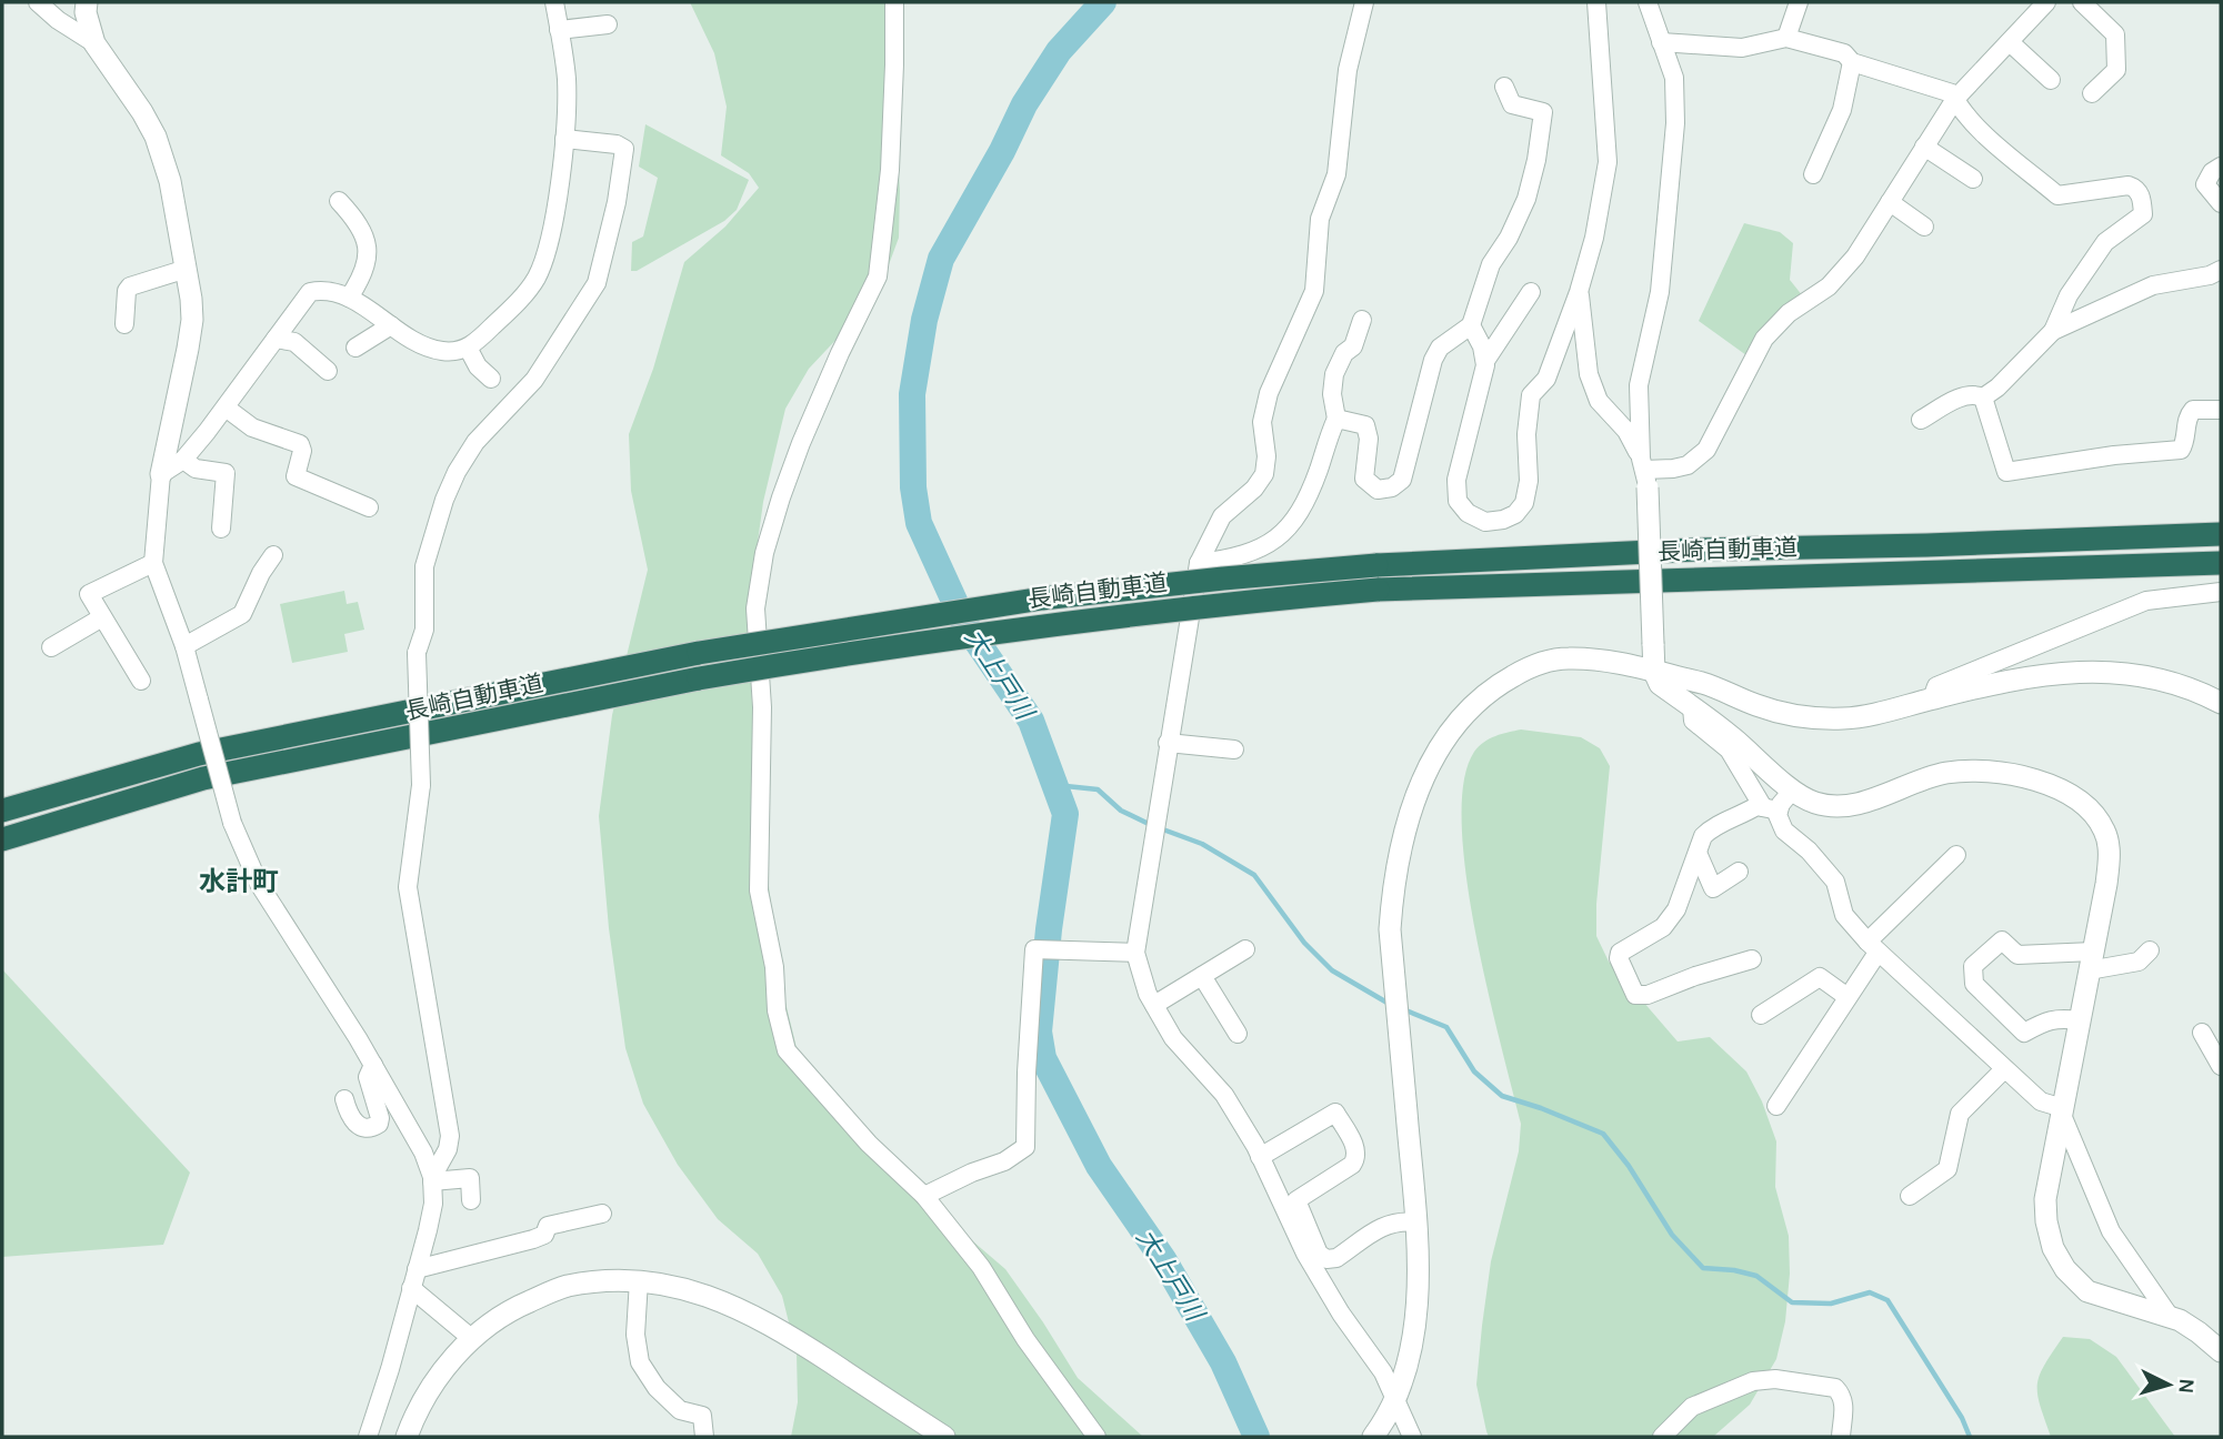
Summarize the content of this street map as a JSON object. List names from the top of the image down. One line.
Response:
{"streets":{"highway":["長崎自動車道"]},"districts":["水計町"],"water":["大上戸川"],"north":"right"}
